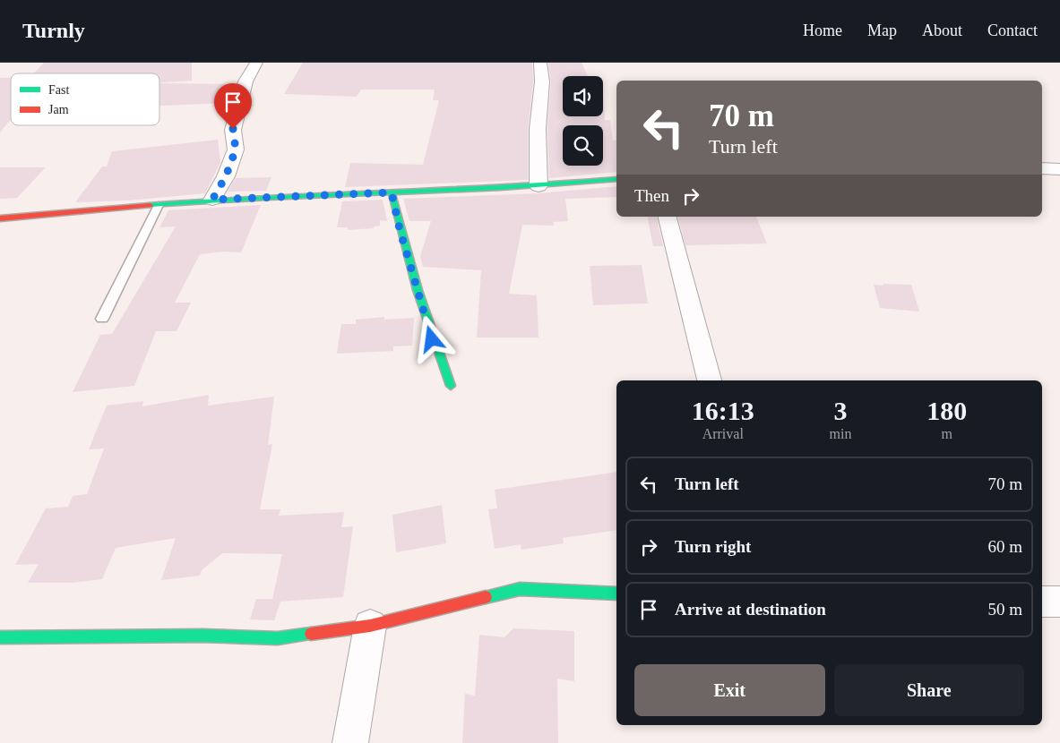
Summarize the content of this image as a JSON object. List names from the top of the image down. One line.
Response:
{"legend":["Fast","Jam"],"page":{"header":"Turnly","nav":["Home","Map","About","Contact"],"turn":["70 m","Turn left"],"then":"Then","eta":["16:13","Arrival","3","min","180","m"],"list":[{"name":"Turn left","value":"70 m"},{"name":"Turn right","value":"60 m"},{"name":"Arrive at destination","value":"50 m"}],"buttons":["Exit","Share"]}}
